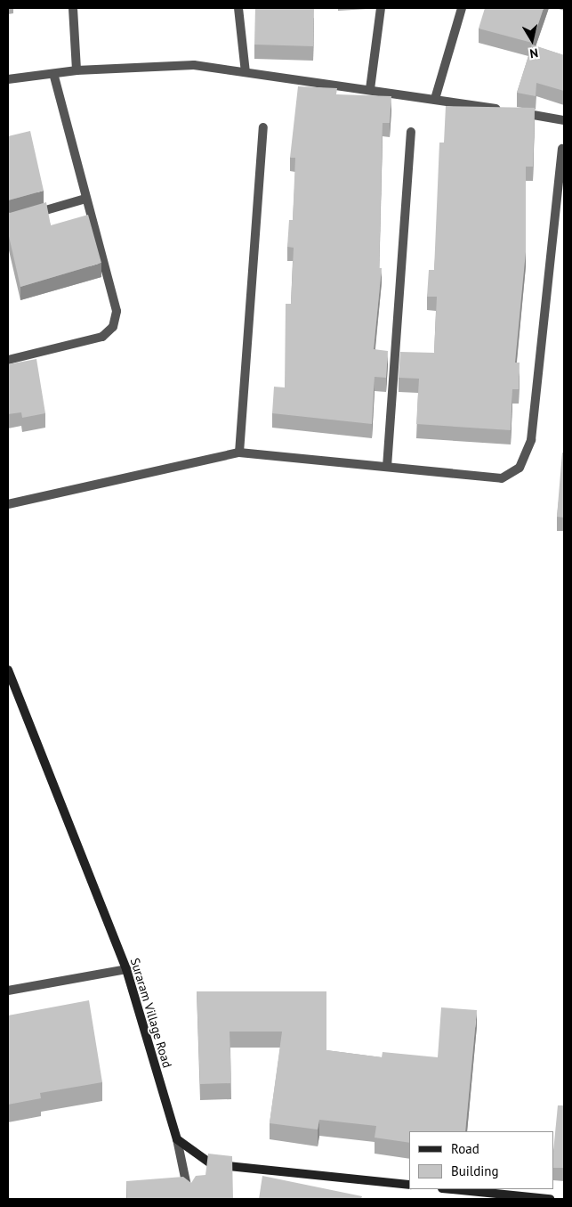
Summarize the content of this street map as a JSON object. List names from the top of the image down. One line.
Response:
{"streets":{"main road":["Suraram Village Road"]},"legend":["Road","Building"],"north":"bottom"}
